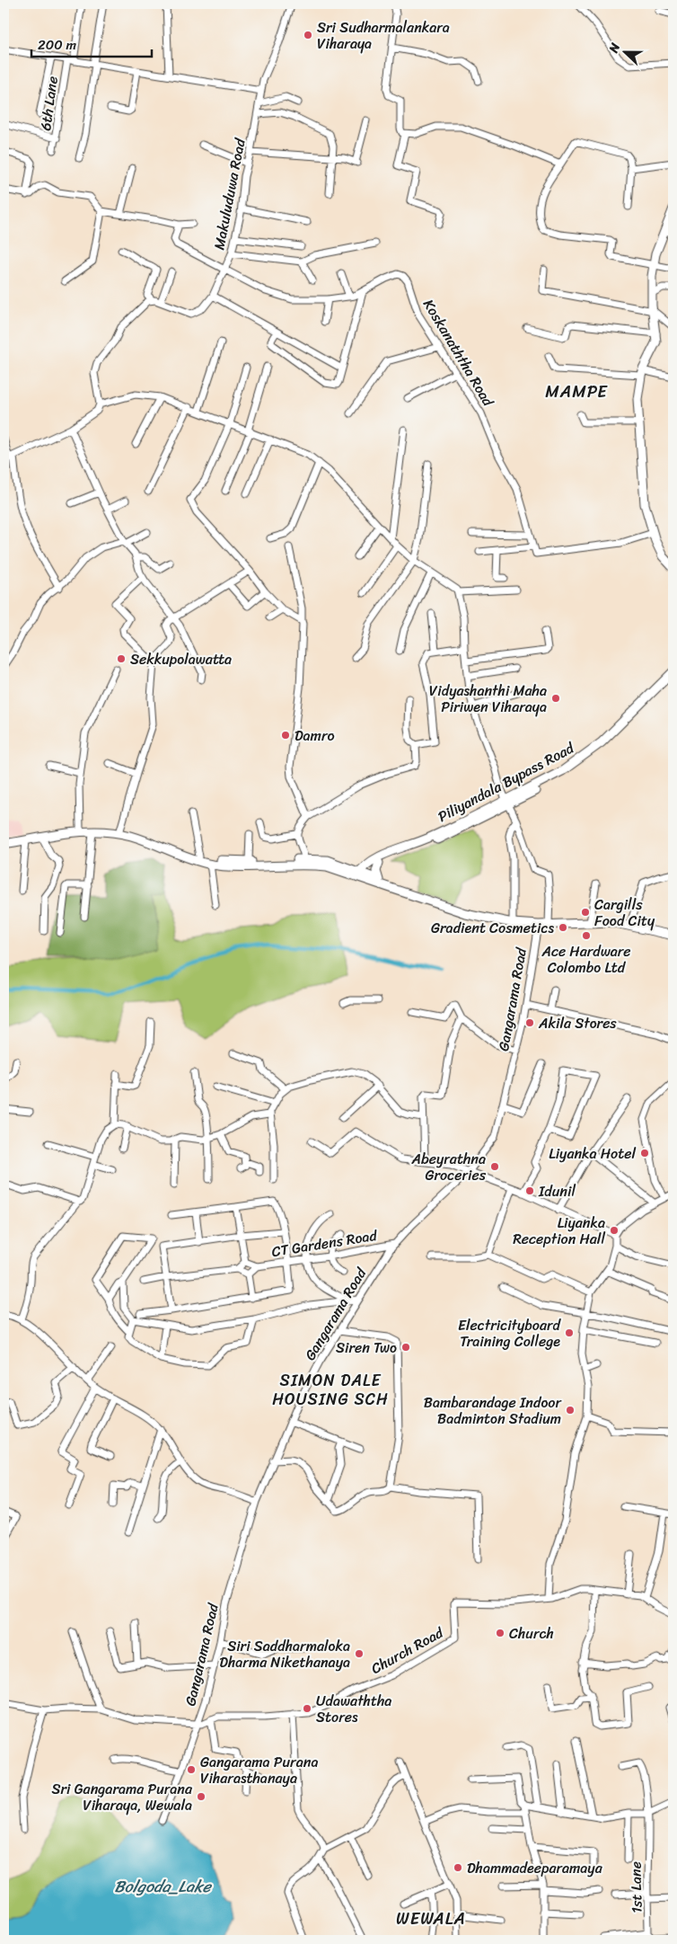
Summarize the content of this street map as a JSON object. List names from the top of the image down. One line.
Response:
{"streets":{"main road":["Piliyandala Bypass Road"],"street":["6th Lane","Makuluduwa Road","Koskanaththa Road","Gangarama Road","CT Gardens Road","Church Road","1st Lane"]},"crossings":[["Makuluduwa Road","Koskanaththa Road"],["Gangarama Road","CT Gardens Road"],["Gangarama Road","Church Road"]],"districts":["MAMPE","SIMON DALE HOUSING SCH","WEWALA"],"water":["Bolgoda_Lake"],"places":["Sri Sudharmalankara Viharaya","Sekkupolawatta","Vidyashanthi Maha Piriwen Viharaya","Damro","Cargills Food City","Gradient Cosmetics","Ace Hardware Colombo Ltd","Akila Stores","Liyanka Hotel","Abeyrathna Groceries","Idunil","Liyanka Reception Hall","Electricityboard Training College","Siren Two","Bambarandage Indoor Badminton Stadium","Church","Siri Saddharmaloka Dharma Nikethanaya","Udawaththa Stores","Gangarama Purana Viharasthanaya","Sri Gangarama Purana Viharaya, Wewala","Dhammadeeparamaya"],"scale_bar":"200 m","north":"left"}
